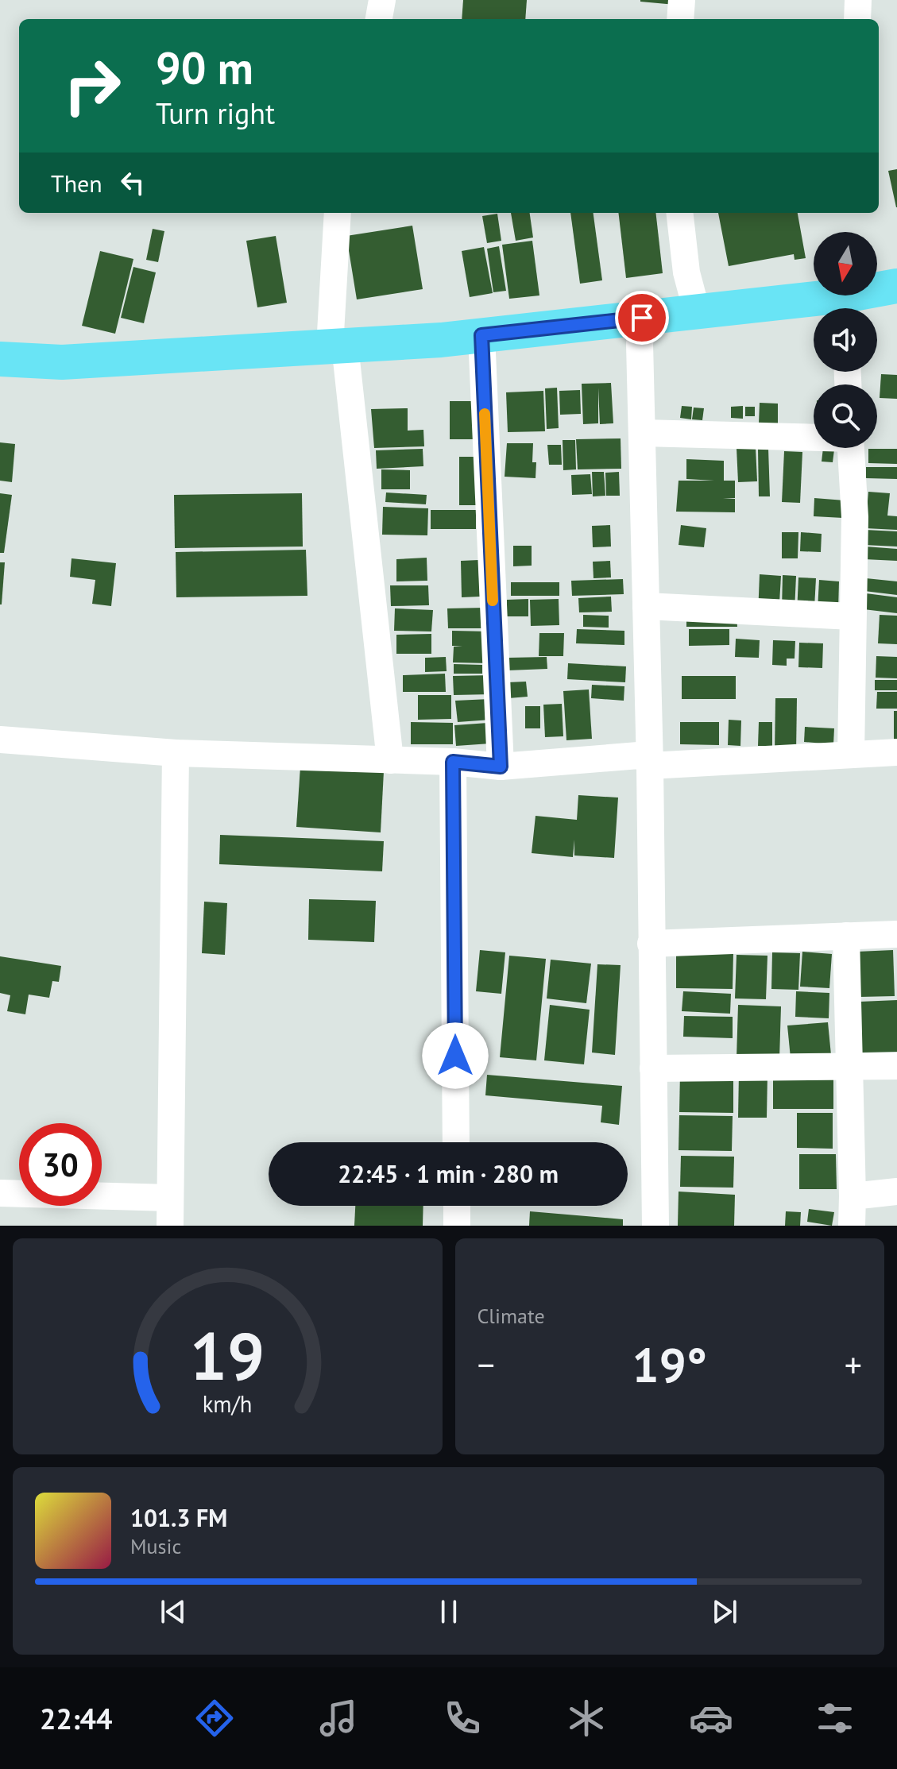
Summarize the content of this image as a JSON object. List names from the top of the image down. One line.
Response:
{"north":"bottom","page":{"turn":["90 m","Turn right"],"then":"Then","limit":"30","trip":"22:45 · 1 min · 280 m","tile":"Climate","heat":["−","19°","+"],"song":["101.3 FM","Music"],"tabs":"22:44","gauge":["19","km/h"]}}
